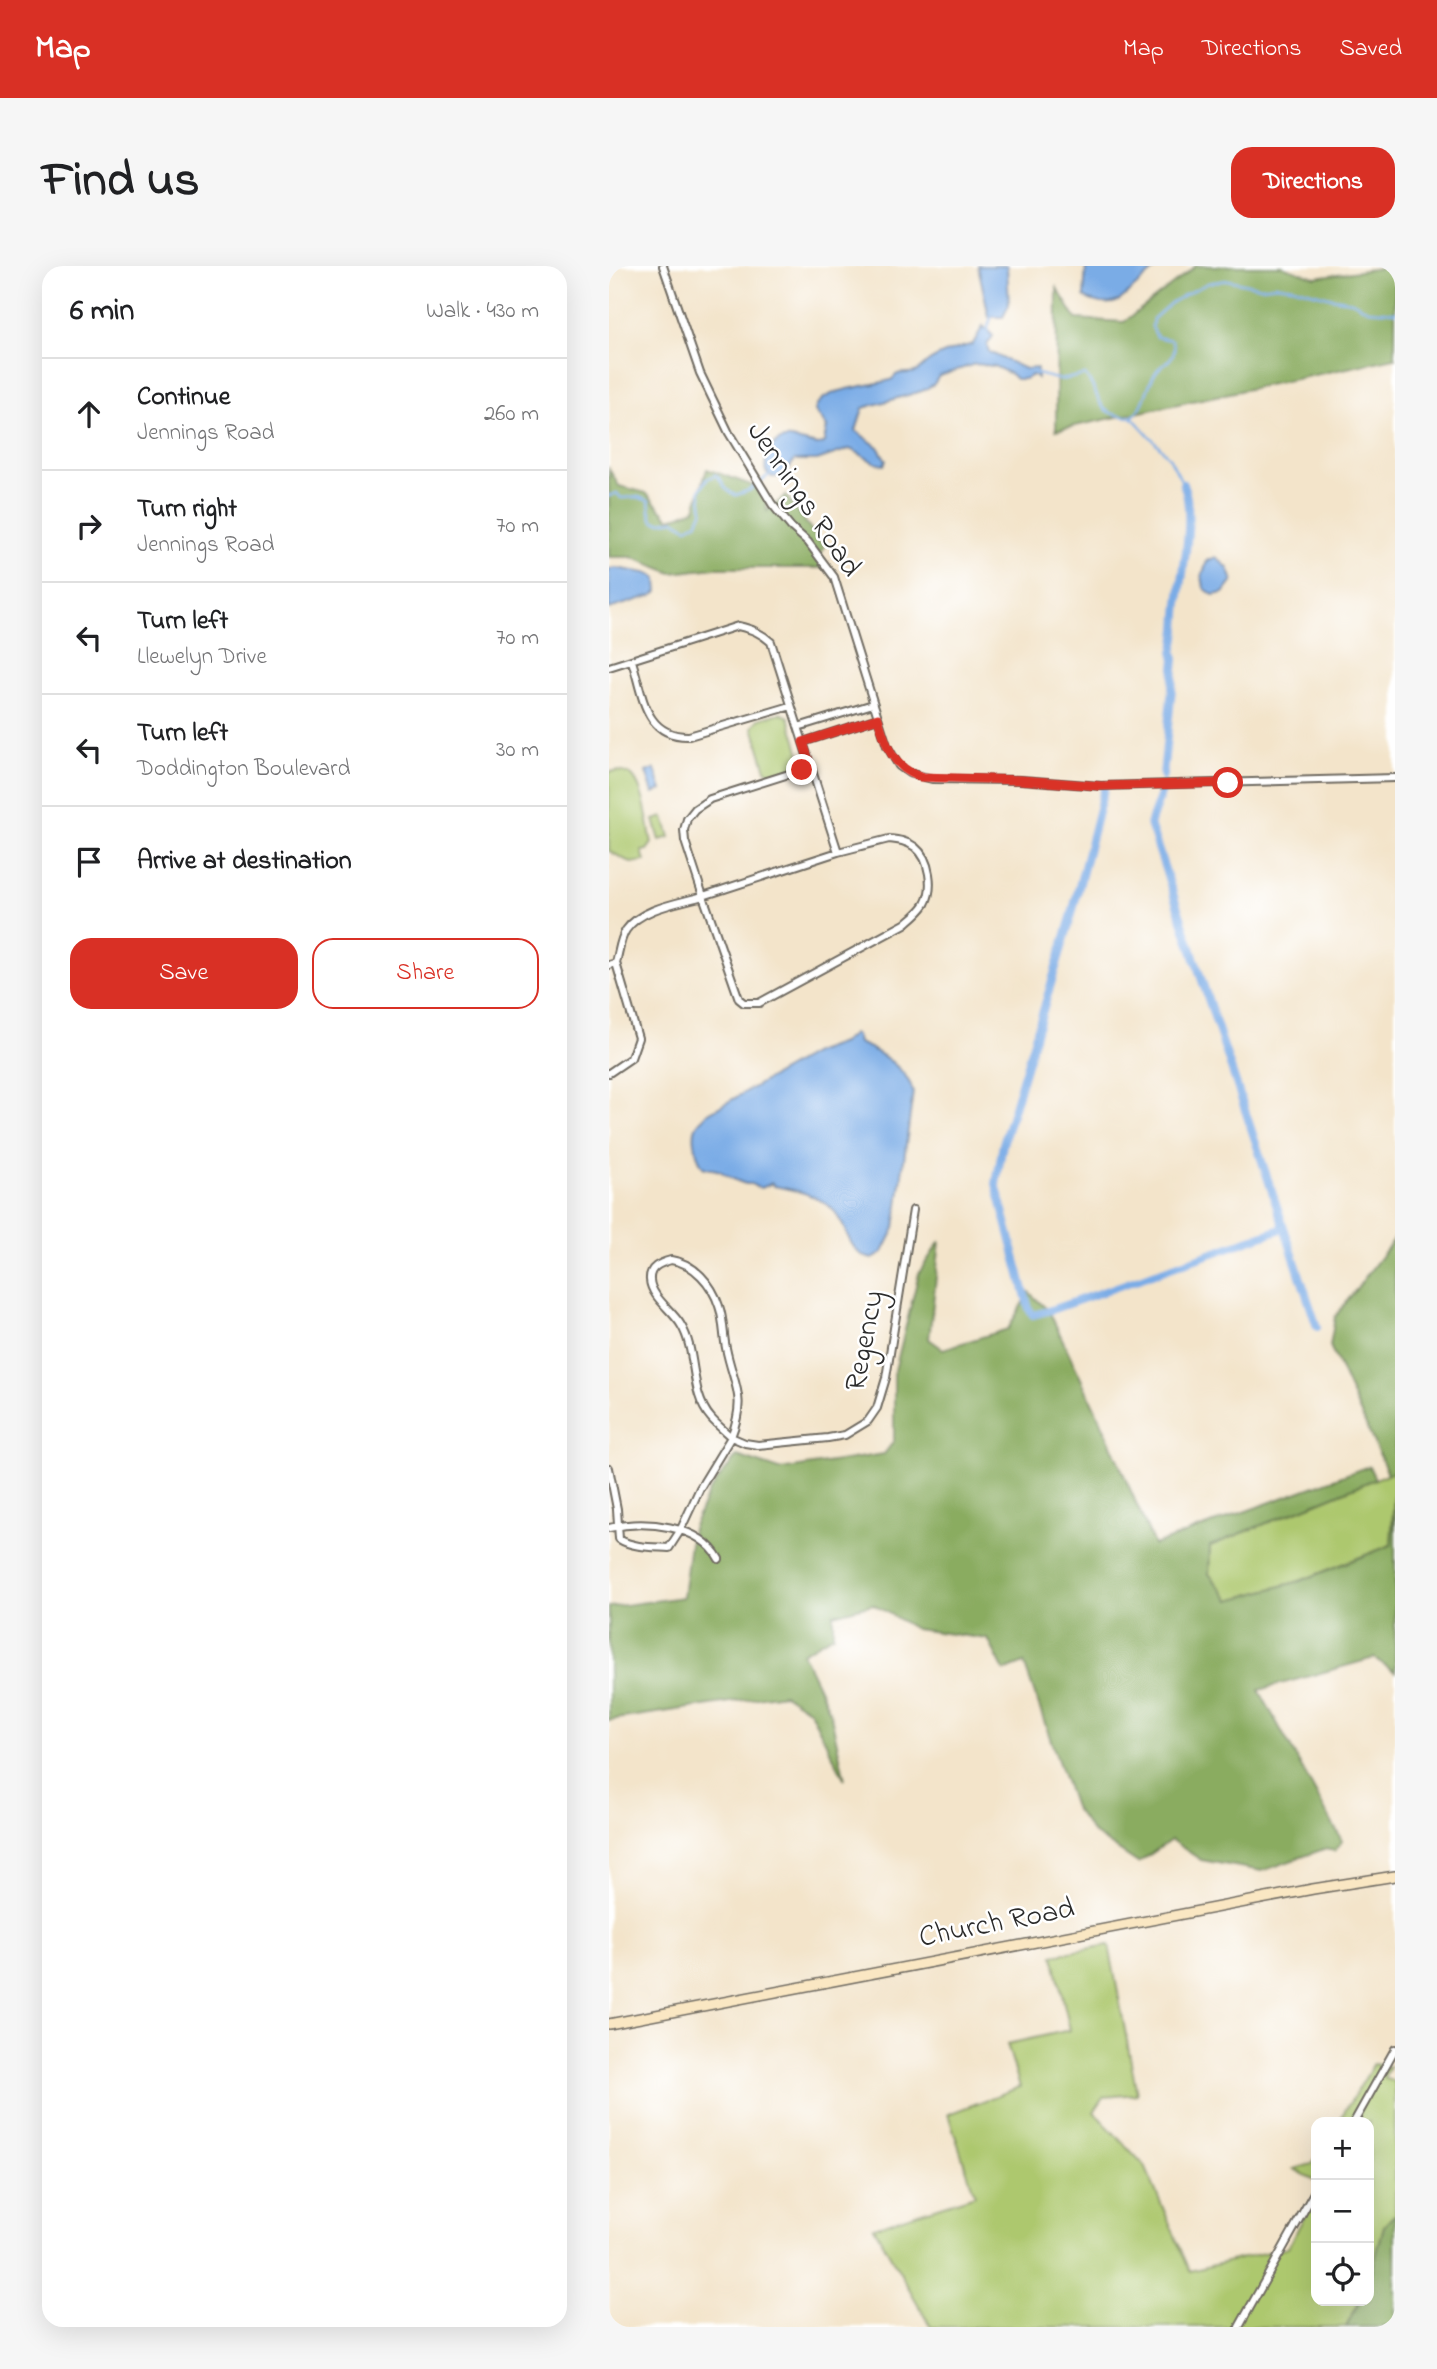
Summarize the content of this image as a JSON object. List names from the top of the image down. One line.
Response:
{"streets":{"main road":["Church Road"],"street":["Jennings Road","Regency"]},"page":{"header":"Map","nav":["Map","Directions","Saved"],"title":"Find us","buttons":["Directions",["Save","Share"]],"heading":["6 min","Walk · 430 m"],"list":[["Continue","Jennings Road","260 m"],["Turn right","Jennings Road","70 m"],["Turn left","Llewelyn Drive","70 m"],["Turn left","Doddington Boulevard","30 m"],"Arrive at destination"],"map_buttons":["+","−"]}}
